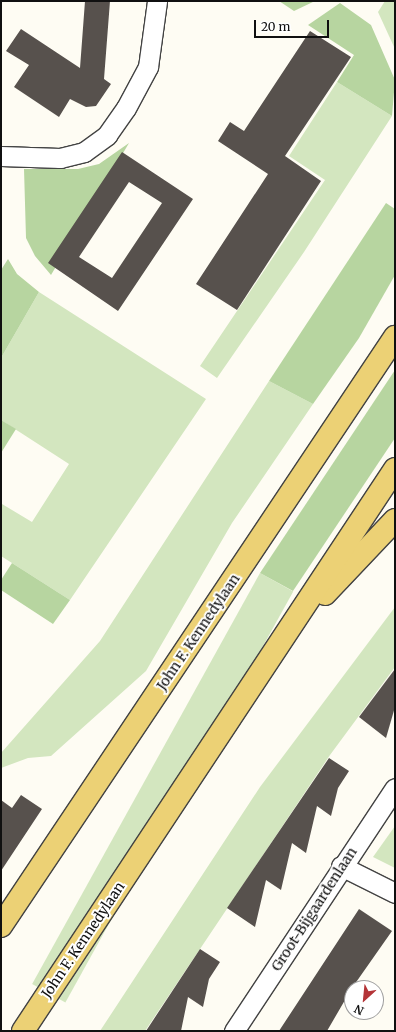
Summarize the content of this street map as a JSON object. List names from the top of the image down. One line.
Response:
{"streets":{"main road":["John F. Kennedylaan"],"street":["Groot-Bijgaardenlaan"]},"scale_bar":"20 m","north":"bottom left"}
